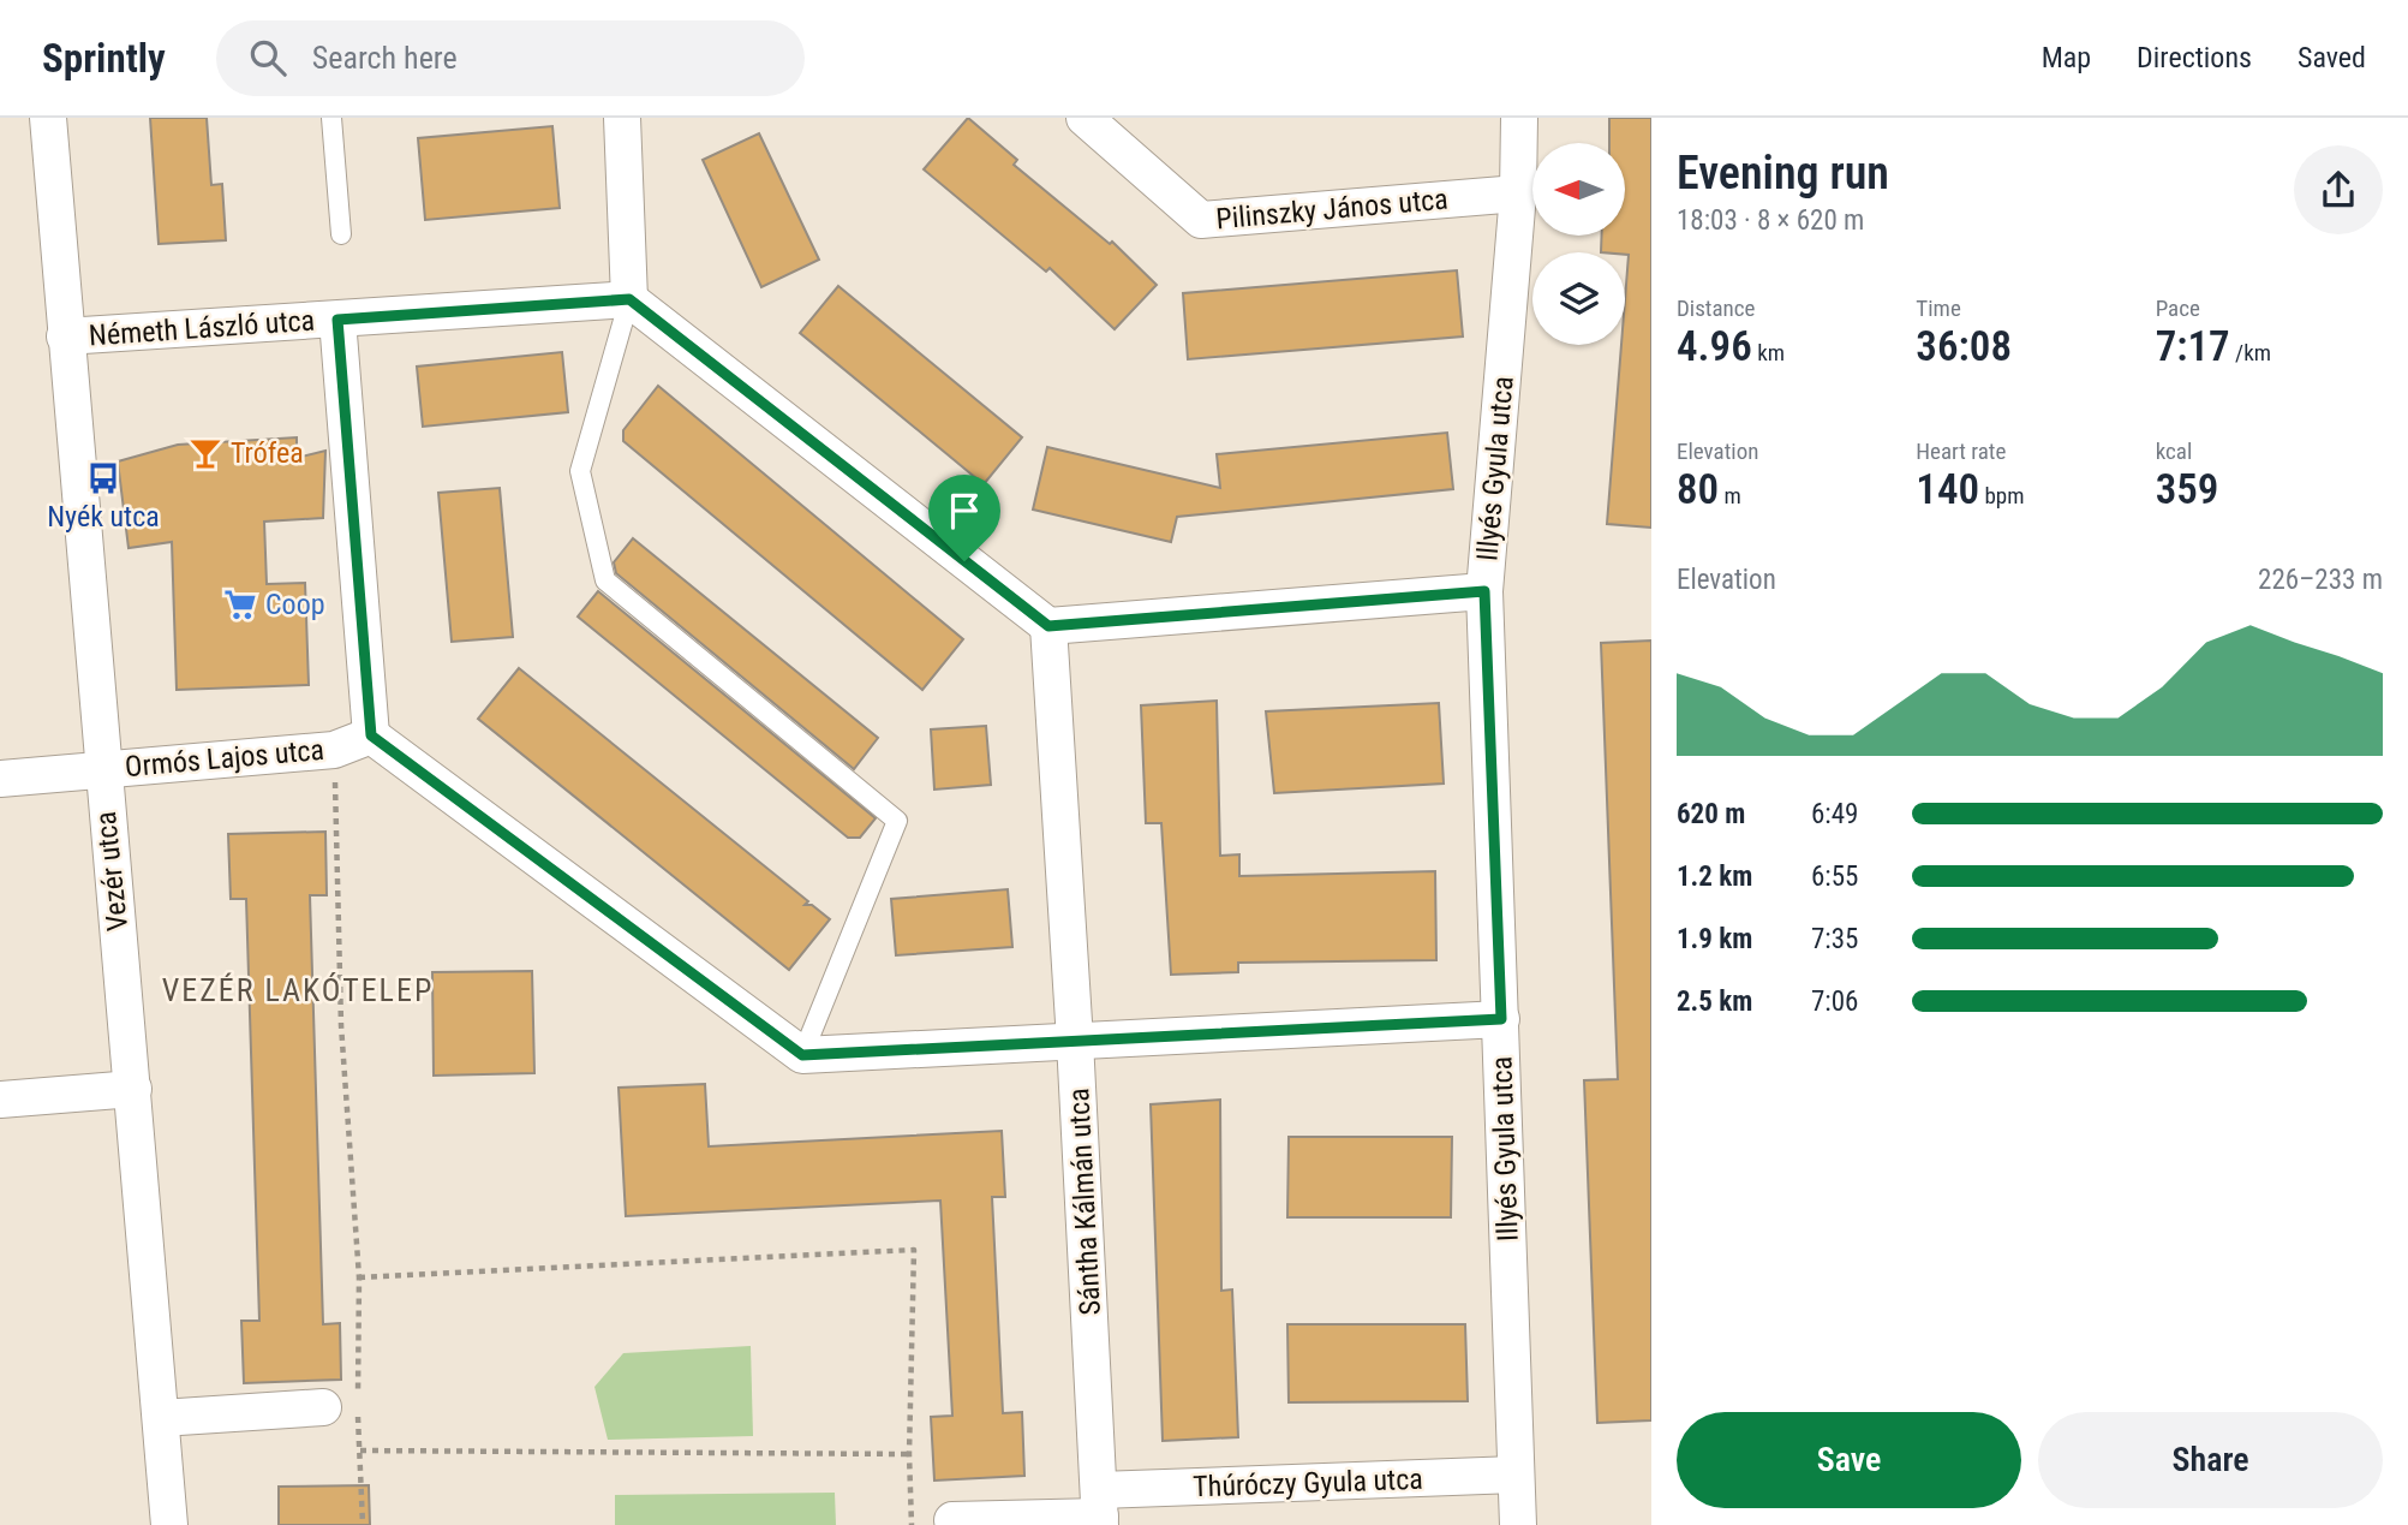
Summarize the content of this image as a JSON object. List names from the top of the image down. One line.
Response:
{"streets":{"street":["Pilinszky János utca","Németh László utca","Illyés Gyula utca","Ormós Lajos utca","Vezér utca","Sántha Kálmán utca","Thúróczy Gyula utca"]},"crossings":[["Pilinszky János utca","Illyés Gyula utca"],["Németh László utca","Vezér utca"],["Illyés Gyula utca","Thúróczy Gyula utca"],["Ormós Lajos utca","Vezér utca"],["Sántha Kálmán utca","Thúróczy Gyula utca"]],"districts":["VEZÉR LAKÓTELEP"],"places":{"bar":["Trófea"],"bus stop":["Nyék utca"],"supermarket":["Coop"]},"north":"left","page":{"header":"Sprintly","search":"Search here","nav":["Map","Directions","Saved"],"heading":["Evening run","18:03 · 8 × 620 m"],"stats":[["Distance","4.96 km"],["Time","36:08"],["Pace","7:17 /km"],["Elevation","80 m"],["Heart rate","140 bpm"],["kcal","359"]],"chart":["Elevation","226–233 m"],"list":[{"name":"620 m","note":"6:49"},{"name":"1.2 km","note":"6:55"},{"name":"1.9 km","note":"7:35"},{"name":"2.5 km","note":"7:06"}],"buttons":["Save","Share"]}}
